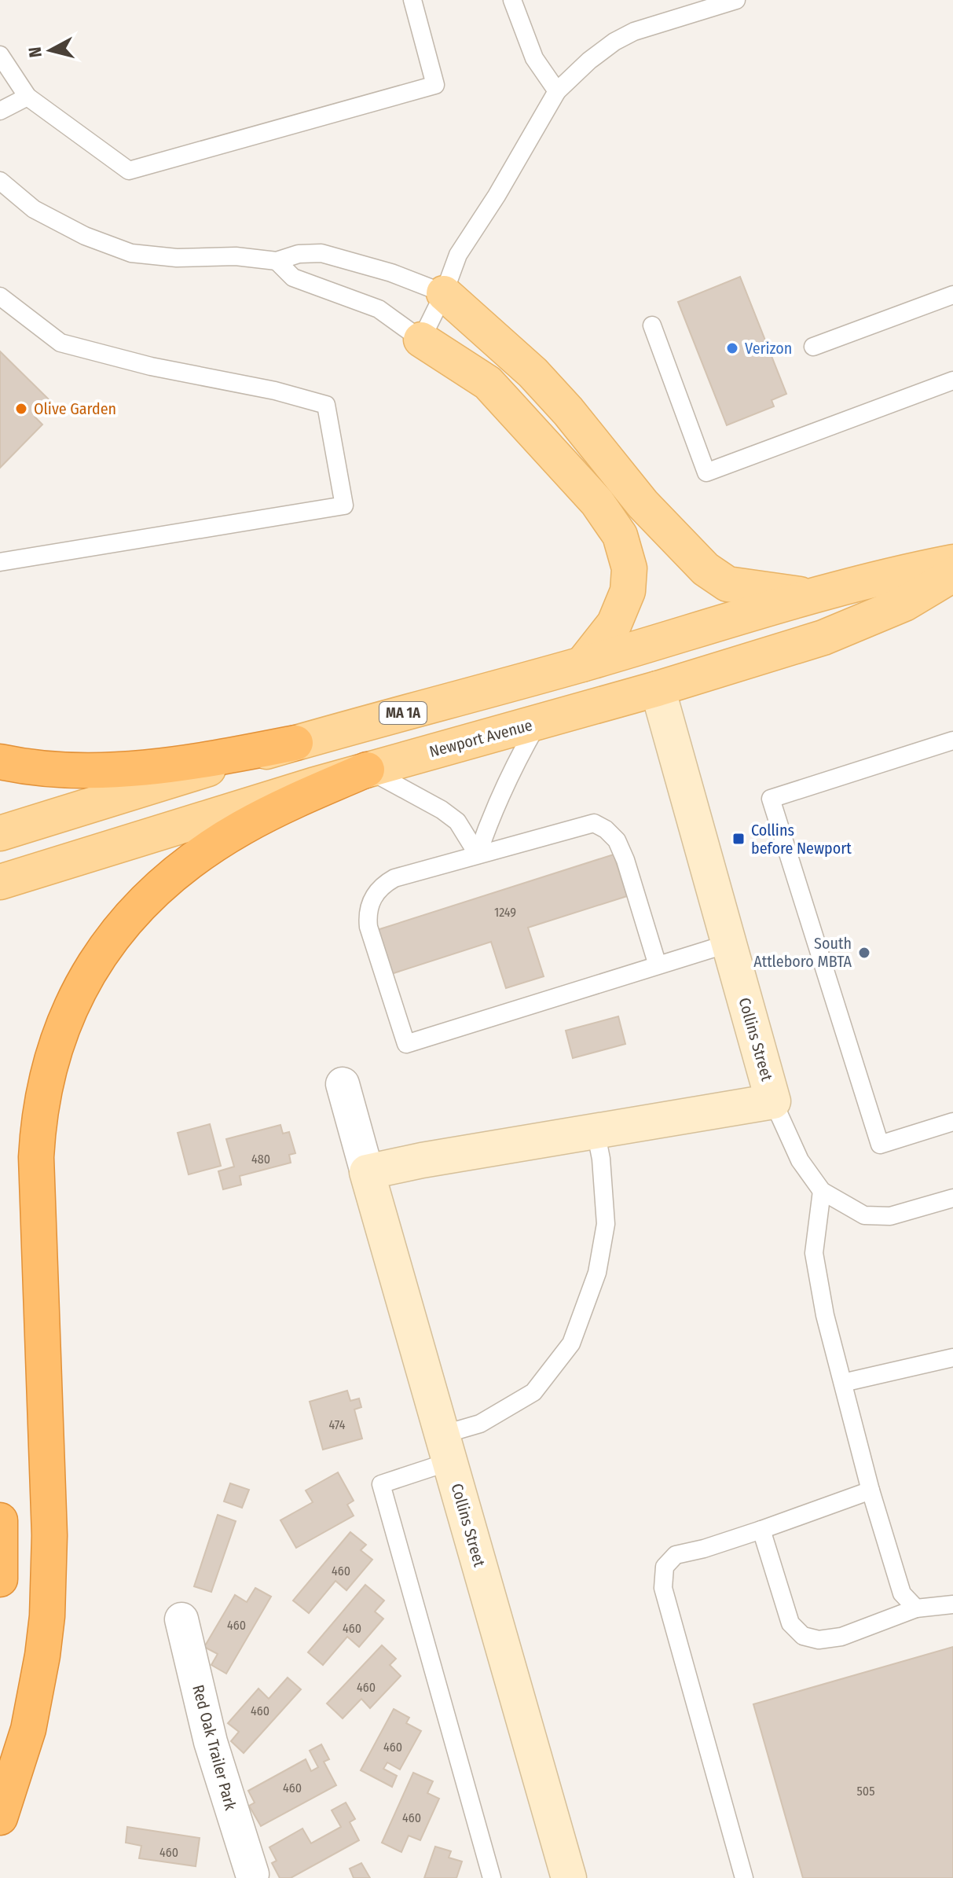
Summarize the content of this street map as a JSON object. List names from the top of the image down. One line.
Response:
{"streets":{"main road":["MA 1A","Newport Avenue"],"street":["Collins Street","Red Oak Trailer Park"]},"crossings":[["Newport Avenue","Collins Street"]],"places":{"other":["Verizon","Olive Garden","South Attleboro MBTA"],"transit":["Collins before Newport"]},"house_numbers":["1249","480","474","460","460","460","460","460","460","460","505","460","460"],"north":"left"}
